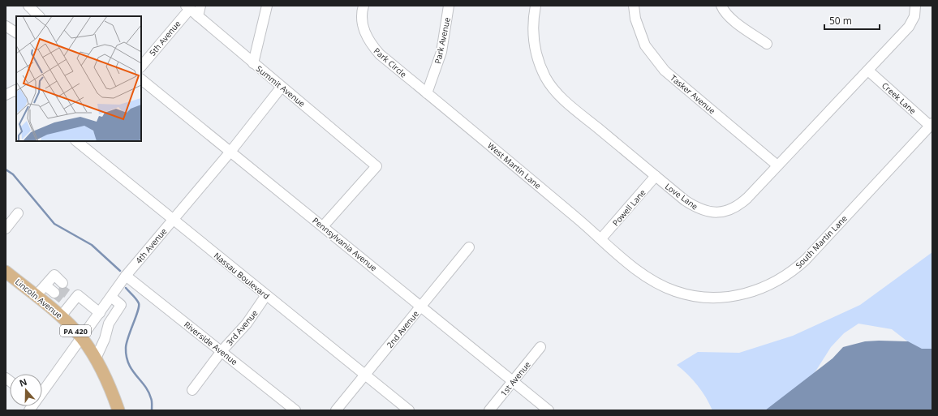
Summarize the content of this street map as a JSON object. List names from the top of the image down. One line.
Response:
{"streets":{"main road":["Lincoln Avenue","PA 420"],"street":["5th Avenue","Park Avenue","Park Circle","Summit Avenue","Tasker Avenue","Creek Lane","West Martin Lane","Love Lane","Powell Lane","South Martin Lane","Pennsylvania Avenue","4th Avenue","Nassau Boulevard","3rd Avenue","2nd Avenue","Riverside Avenue","1st Avenue"]},"crossings":[["5th Avenue","Summit Avenue"],["Park Avenue","Park Circle"],["Park Avenue","West Martin Lane"],["Park Circle","West Martin Lane"],["Summit Avenue","Pennsylvania Avenue"],["Summit Avenue","4th Avenue"],["Tasker Avenue","Love Lane"],["Creek Lane","Love Lane"],["Creek Lane","South Martin Lane"],["West Martin Lane","Powell Lane"],["West Martin Lane","South Martin Lane"],["Love Lane","Powell Lane"],["Powell Lane","South Martin Lane"],["Pennsylvania Avenue","4th Avenue"],["Pennsylvania Avenue","2nd Avenue"],["Pennsylvania Avenue","1st Avenue"],["4th Avenue","Nassau Boulevard"],["4th Avenue","Lincoln Avenue"],["4th Avenue","Riverside Avenue"],["Nassau Boulevard","3rd Avenue"],["Nassau Boulevard","2nd Avenue"],["3rd Avenue","Riverside Avenue"]],"scale_bar":"50 m","north":"top"}
